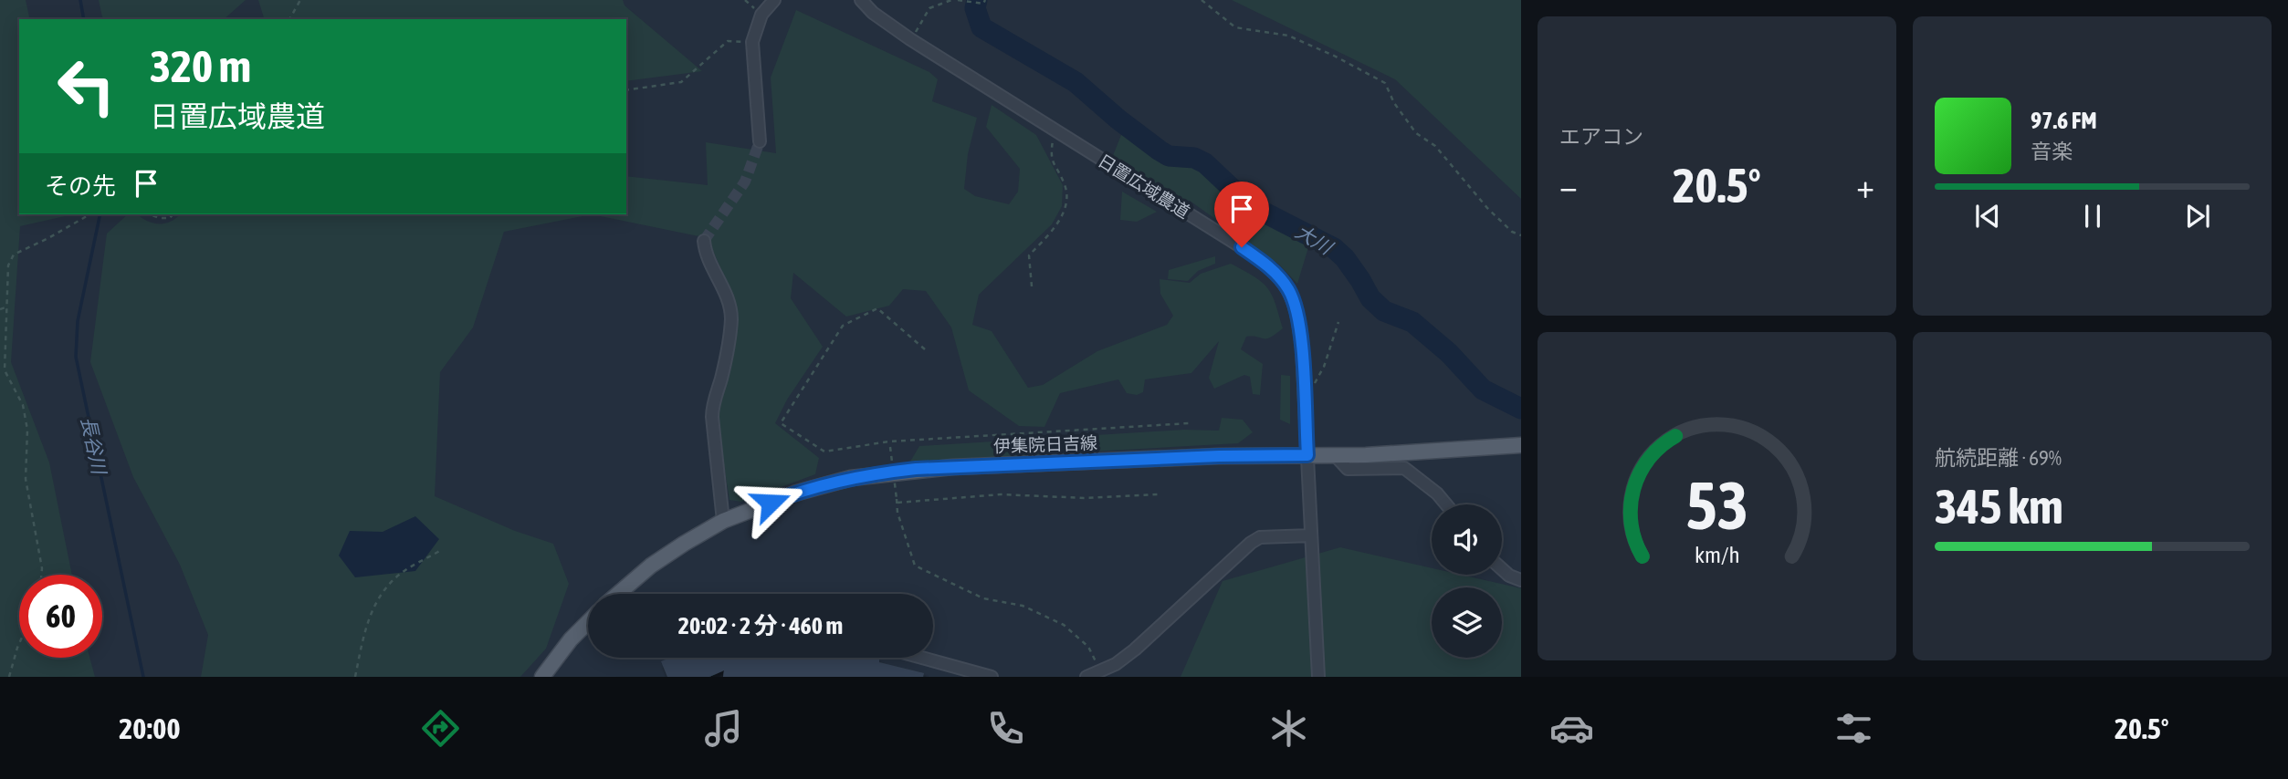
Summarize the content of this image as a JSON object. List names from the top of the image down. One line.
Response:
{"streets":{"main road":["伊集院日吉線"],"street":["日置広域農道"]},"crossings":[["日置広域農道","伊集院日吉線"]],"water":["大川","長谷川"],"page":{"tile":["エアコン",["航続距離 · 69%","345 km"]],"turn":["320 m","日置広域農道"],"song":["97.6 FM","音楽"],"then":"その先","heat":["−","20.5°","+"],"limit":"60","trip":"20:02 · 2 分 · 460 m","tabs":["20:00","20.5°"],"gauge":["53","km/h"]}}
